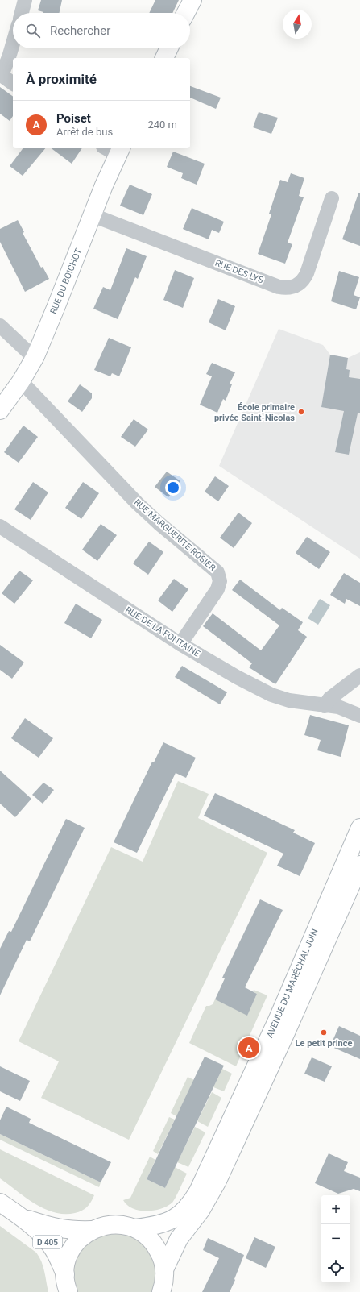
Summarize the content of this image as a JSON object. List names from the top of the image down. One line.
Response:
{"streets":{"main road":["RUE DU BOICHOT","AVENUE DU MARÉCHAL JUIN","D 405"],"street":["RUE DES LYS","RUE MARGUERITE ROSIER","RUE DE LA FONTAINE"]},"crossings":[["RUE DES LYS","RUE DU BOICHOT"],["RUE DU BOICHOT","RUE MARGUERITE ROSIER"],["RUE MARGUERITE ROSIER","RUE DE LA FONTAINE"]],"places":["École primaire privée Saint-Nicolas","Le petit prince"],"north":"top","page":{"search":"Rechercher","heading":"À proximité","list":[{"mark":"A","name":"Poiset","note":"Arrêt de bus","value":"240 m"}],"pins":"A","map_buttons":["+","−"]}}
